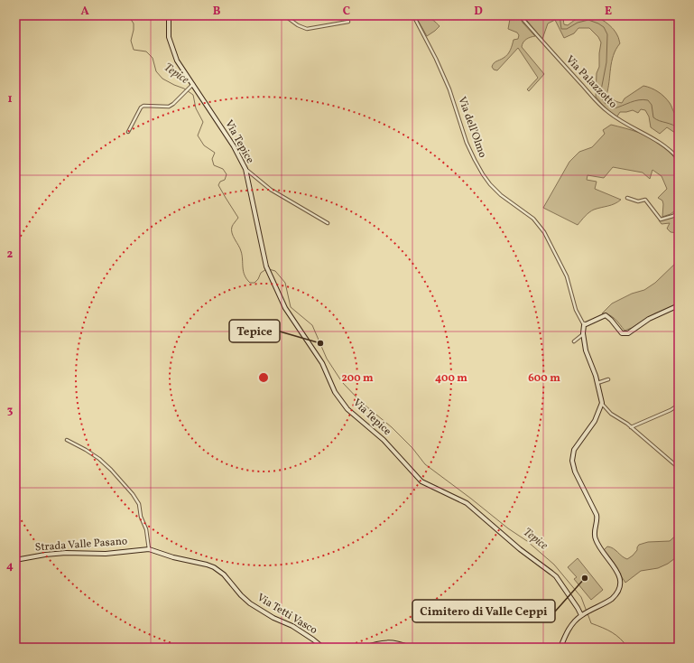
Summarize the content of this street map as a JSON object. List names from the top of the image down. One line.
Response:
{"streets":{"street":["Via Palazzotto","Via dell'Olmo","Via Tepice","Strada Valle Pasano","Via Tetti Vasco"]},"crossings":[["Strada Valle Pasano","Via Tetti Vasco"]],"water":["Tepice"],"places":["Tepice","Cimitero di Valle Ceppi"],"grid":{"columns":["A","B","C","D","E"],"rows":["1","2","3","4"]},"rings":["200 m","400 m","600 m"]}
